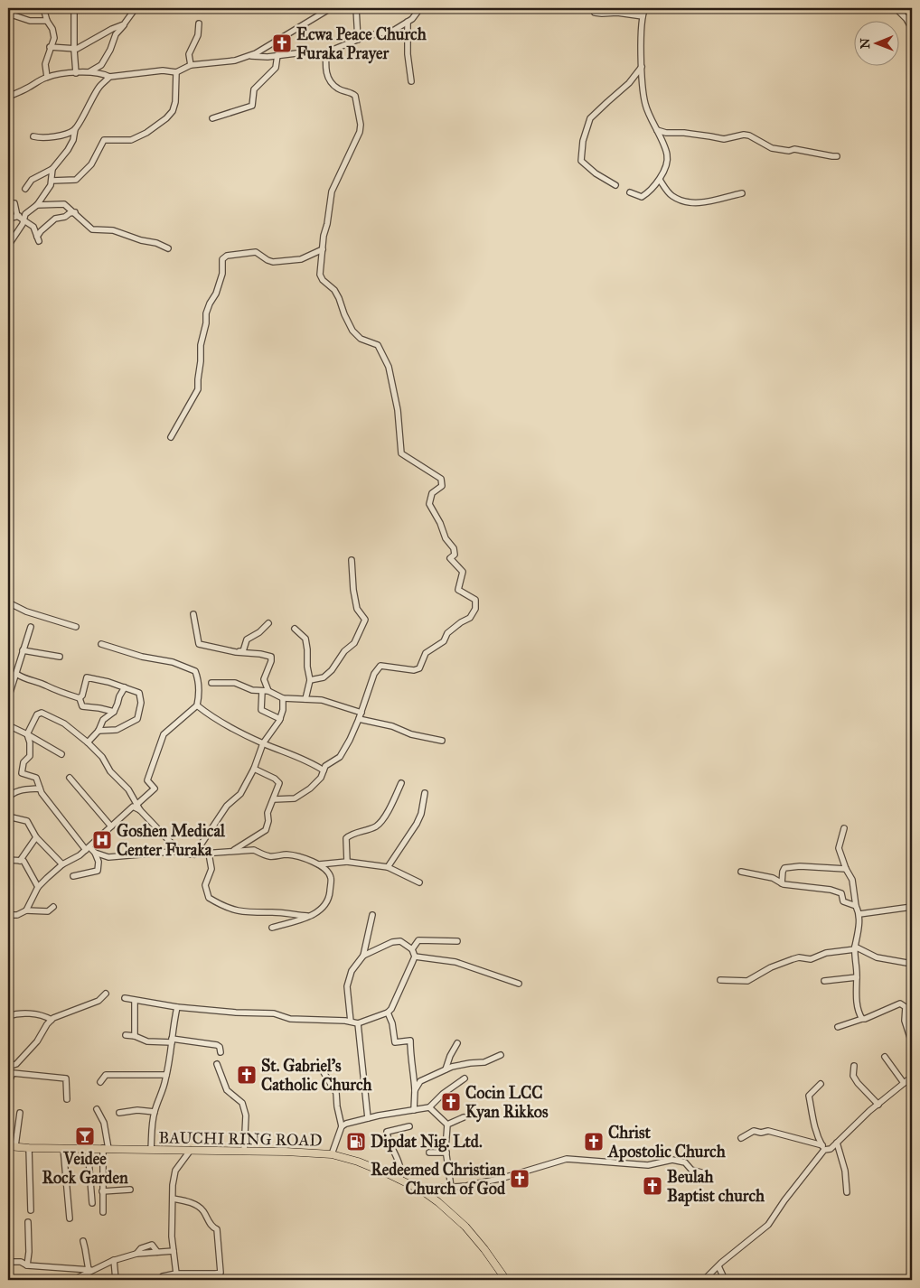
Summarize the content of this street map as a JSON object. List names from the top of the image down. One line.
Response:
{"streets":{"main road":["BAUCHI RING ROAD"]},"places":{"church":["Ecwa Peace Church Furaka Prayer","St. Gabriel's Catholic Church","Cocin LCC Kyan Rikkos","Christ Apostolic Church","Redeemed Christian Church of God","Beulah Baptist church"],"hospital":["Goshen Medical Center Furaka"],"bar":["Veidee Rock Garden"],"fuel station":["Dipdat Nig. Ltd."]},"north":"left"}
